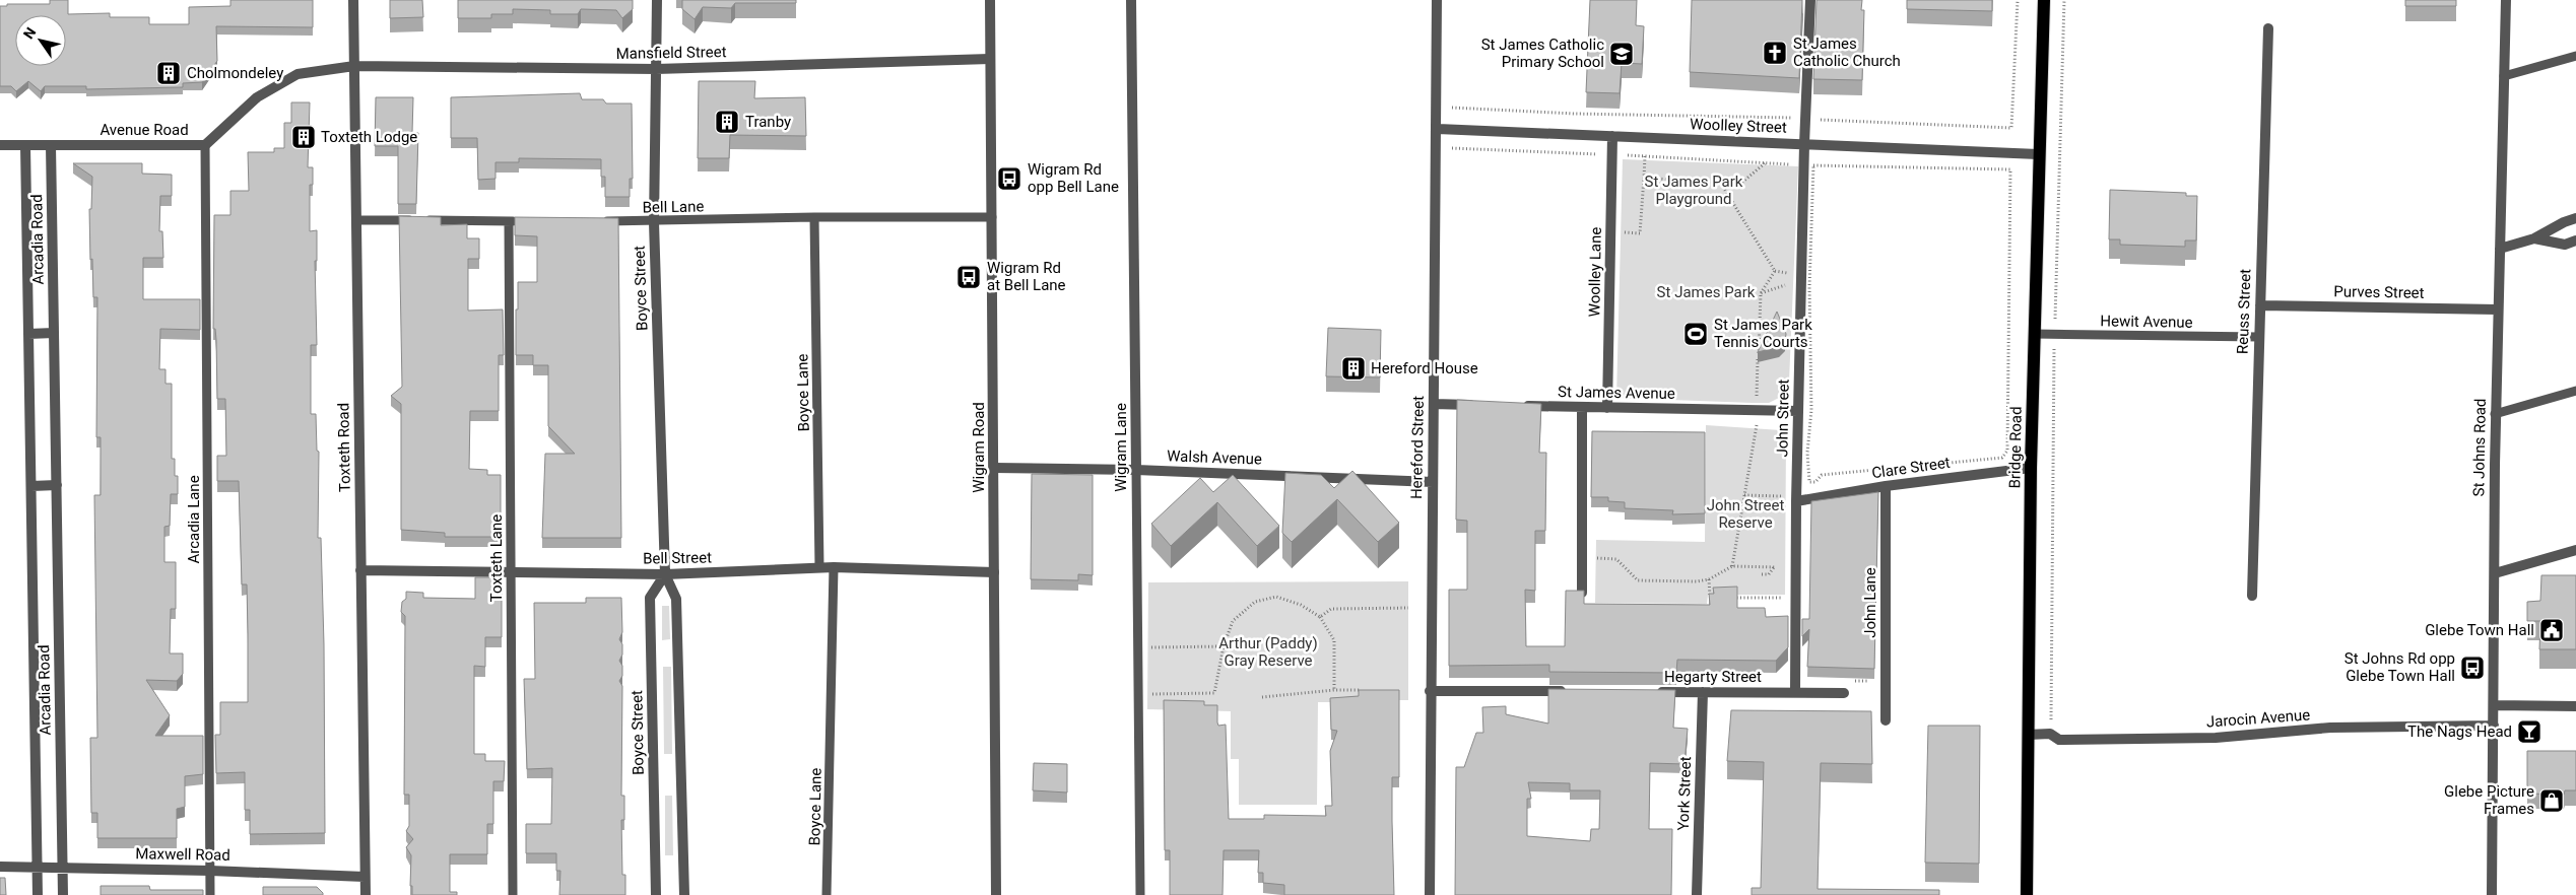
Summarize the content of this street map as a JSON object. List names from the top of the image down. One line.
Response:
{"streets":{"main road":["Bridge Road"],"street":["Mansfield Street","Woolley Street","Avenue Road","Arcadia Road","Woolley Lane","Boyce Street","Purves Street","Reuss Street","St James Avenue","John Street","Toxteth Road","Wigram Road","Wigram Lane","Hereford Street","St Johns Road","Walsh Avenue","Clare Street","Bell Street","John Lane","Hegarty Street","Jarocin Avenue","York Street","Maxwell Road"],"lane":["Bell Lane","Hewit Avenue","Boyce Lane","Arcadia Lane","Toxteth Lane"]},"crossings":[["Mansfield Street","Avenue Road"],["Mansfield Street","Boyce Street"],["Mansfield Street","Toxteth Road"],["Mansfield Street","Wigram Road"],["Woolley Street","Woolley Lane"],["Woolley Street","John Street"],["Woolley Street","Hereford Street"],["Woolley Street","Bridge Road"],["Avenue Road","Arcadia Road"],["Avenue Road","Toxteth Road"],["Avenue Road","Arcadia Lane"],["Bell Lane","Boyce Street"],["Bell Lane","Boyce Lane"],["Bell Lane","Wigram Road"],["Arcadia Road","Maxwell Road"],["Woolley Lane","St James Avenue"],["Boyce Street","Bell Street"],["Purves Street","Reuss Street"],["Purves Street","St Johns Road"],["Reuss Street","Hewit Avenue"],["Hewit Avenue","Bridge Road"],["Boyce Lane","Bell Street"],["St James Avenue","John Street"],["John Street","Clare Street"],["John Street","Hegarty Street"],["Toxteth Road","Toxteth Lane"],["Toxteth Road","Bell Street"],["Toxteth Road","Maxwell Road"],["Wigram Road","Walsh Avenue"],["Wigram Road","Bell Street"],["Wigram Lane","Walsh Avenue"],["Hereford Street","Walsh Avenue"],["Bridge Road","Clare Street"],["Bridge Road","Jarocin Avenue"],["St Johns Road","Jarocin Avenue"],["Clare Street","John Lane"],["Arcadia Lane","Maxwell Road"],["Toxteth Lane","Bell Street"],["Hegarty Street","York Street"]],"parks":["St James Park Playground","St James Park","John Street Reserve","Arthur (Paddy) Gray Reserve"],"places":{"church":["St James Catholic Church"],"school or university":["St James Catholic Primary School"],"building":["Cholmondeley","Tranby","Toxteth Lodge","Hereford House"],"bus stop":["Wigram Rd opp Bell Lane","Wigram Rd at Bell Lane","St Johns Rd opp Glebe Town Hall"],"sports":["St James Park Tennis Courts"],"public building":["Glebe Town Hall"],"bar":["The Nags Head"],"shop":["Glebe Picture Frames"]},"north":"top left"}
